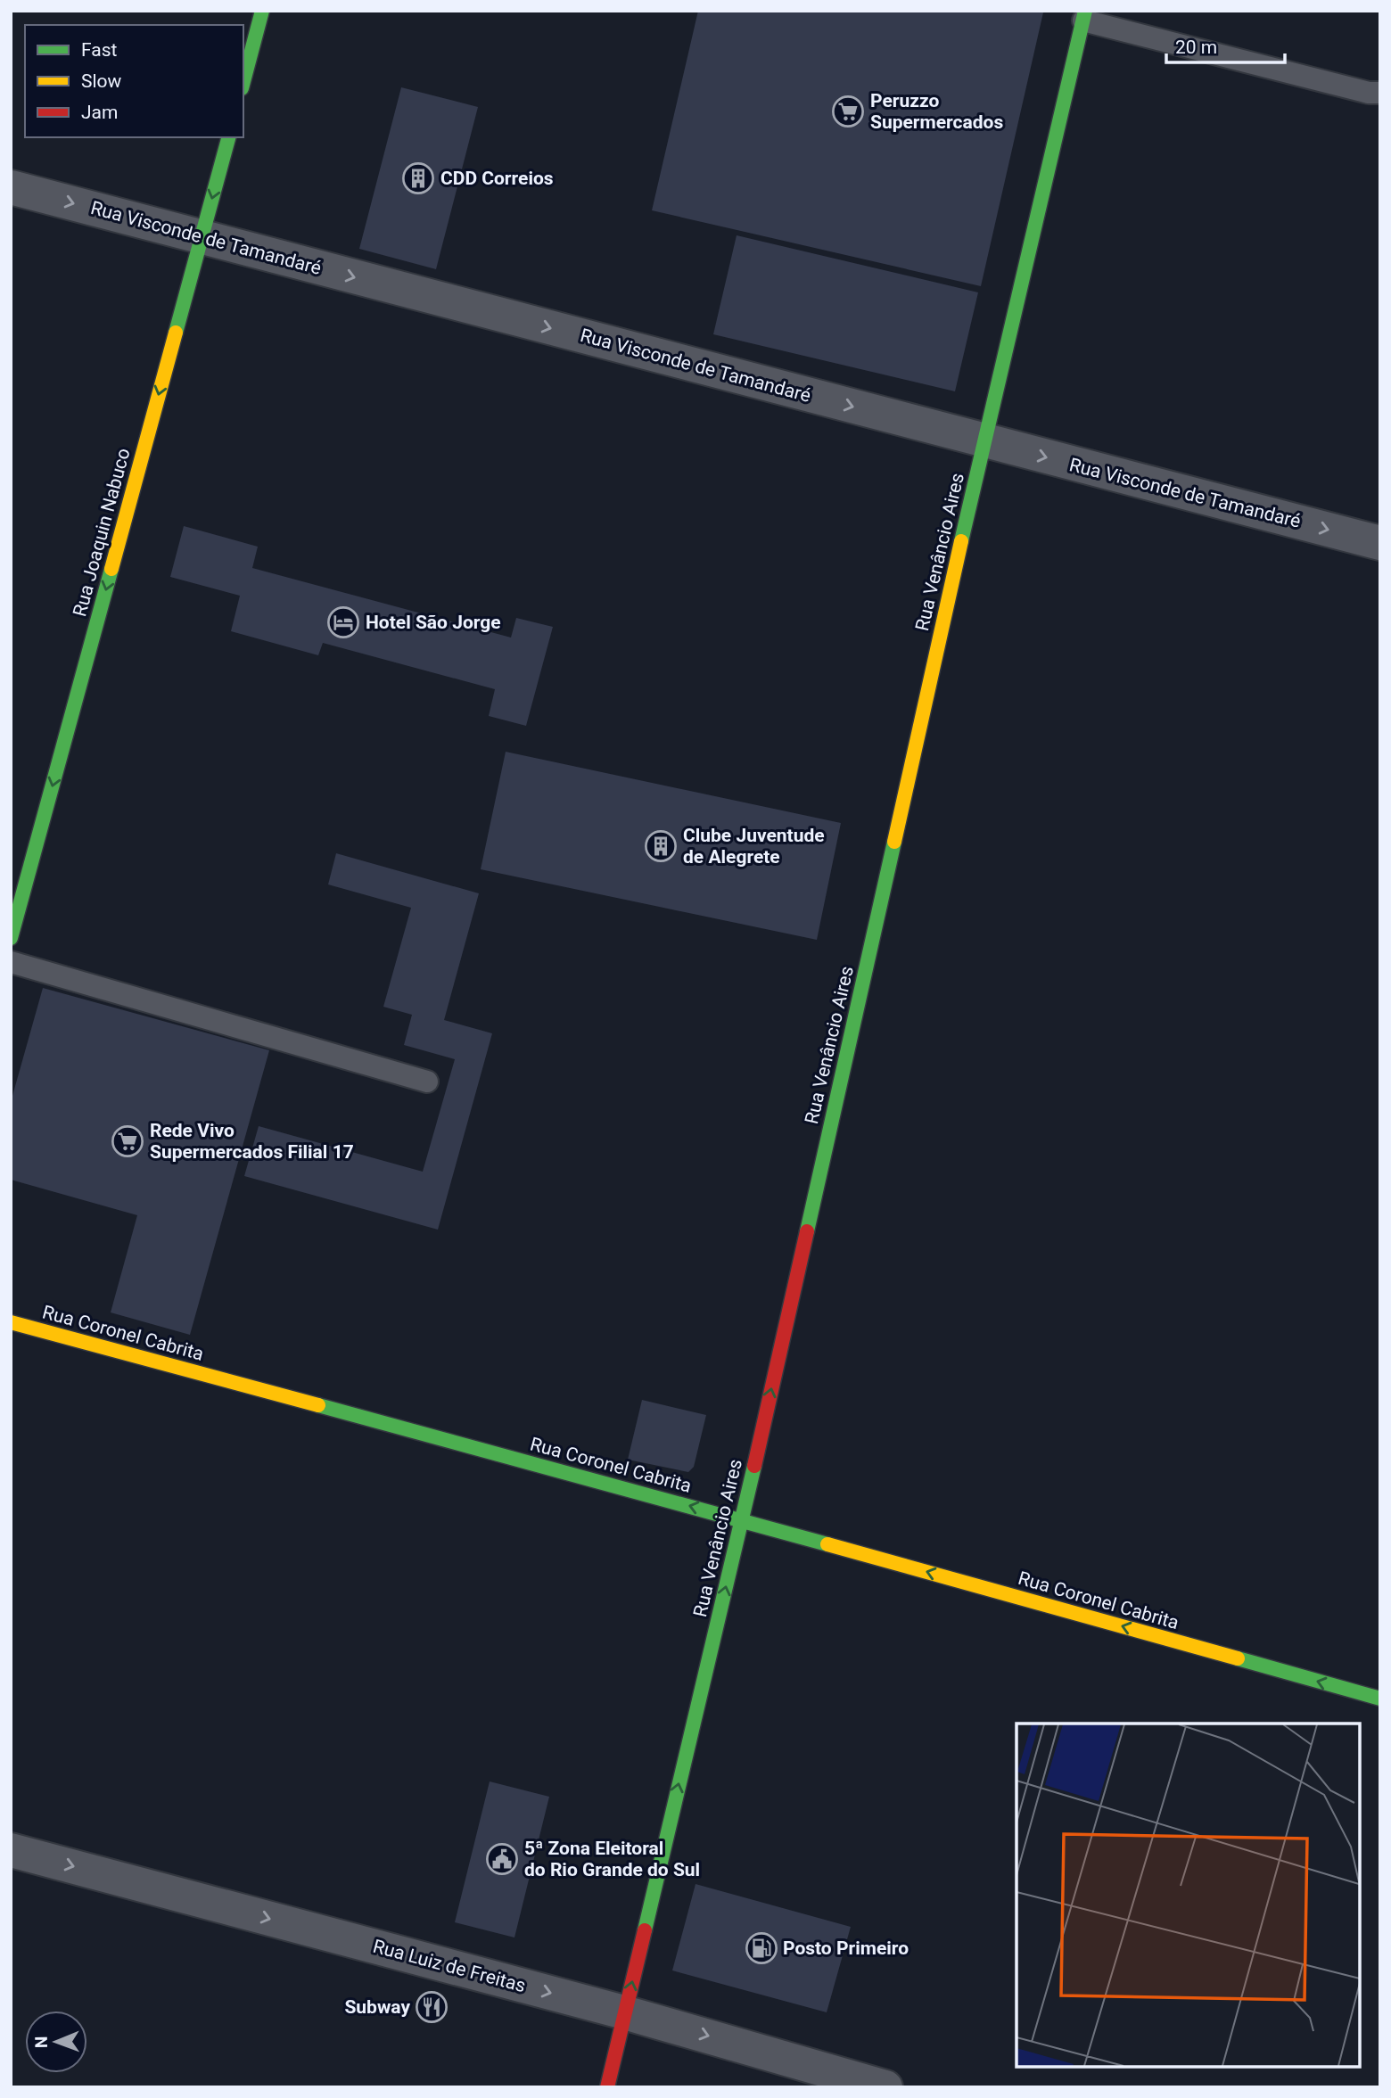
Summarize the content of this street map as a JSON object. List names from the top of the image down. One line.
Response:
{"streets":{"street":["Rua Visconde de Tamandaré","Rua Joaquin Nabuco","Rua Venâncio Aires","Rua Coronel Cabrita","Rua Luiz de Freitas"]},"crossings":[["Rua Visconde de Tamandaré","Rua Joaquin Nabuco"],["Rua Visconde de Tamandaré","Rua Venâncio Aires"],["Rua Venâncio Aires","Rua Coronel Cabrita"],["Rua Venâncio Aires","Rua Luiz de Freitas"]],"one_way":["Rua Visconde de Tamandaré","Rua Joaquin Nabuco","Rua Venâncio Aires","Rua Coronel Cabrita","Rua Luiz de Freitas"],"places":{"supermarket":["Peruzzo Supermercados","Rede Vivo Supermercados Filial 17"],"building":["CDD Correios","Clube Juventude de Alegrete"],"hotel":["Hotel São Jorge"],"public building":["5ª Zona Eleitoral do Rio Grande do Sul"],"fuel station":["Posto Primeiro"],"restaurant":["Subway"]},"legend":["Fast","Slow","Jam"],"scale_bar":"20 m","north":"left"}
